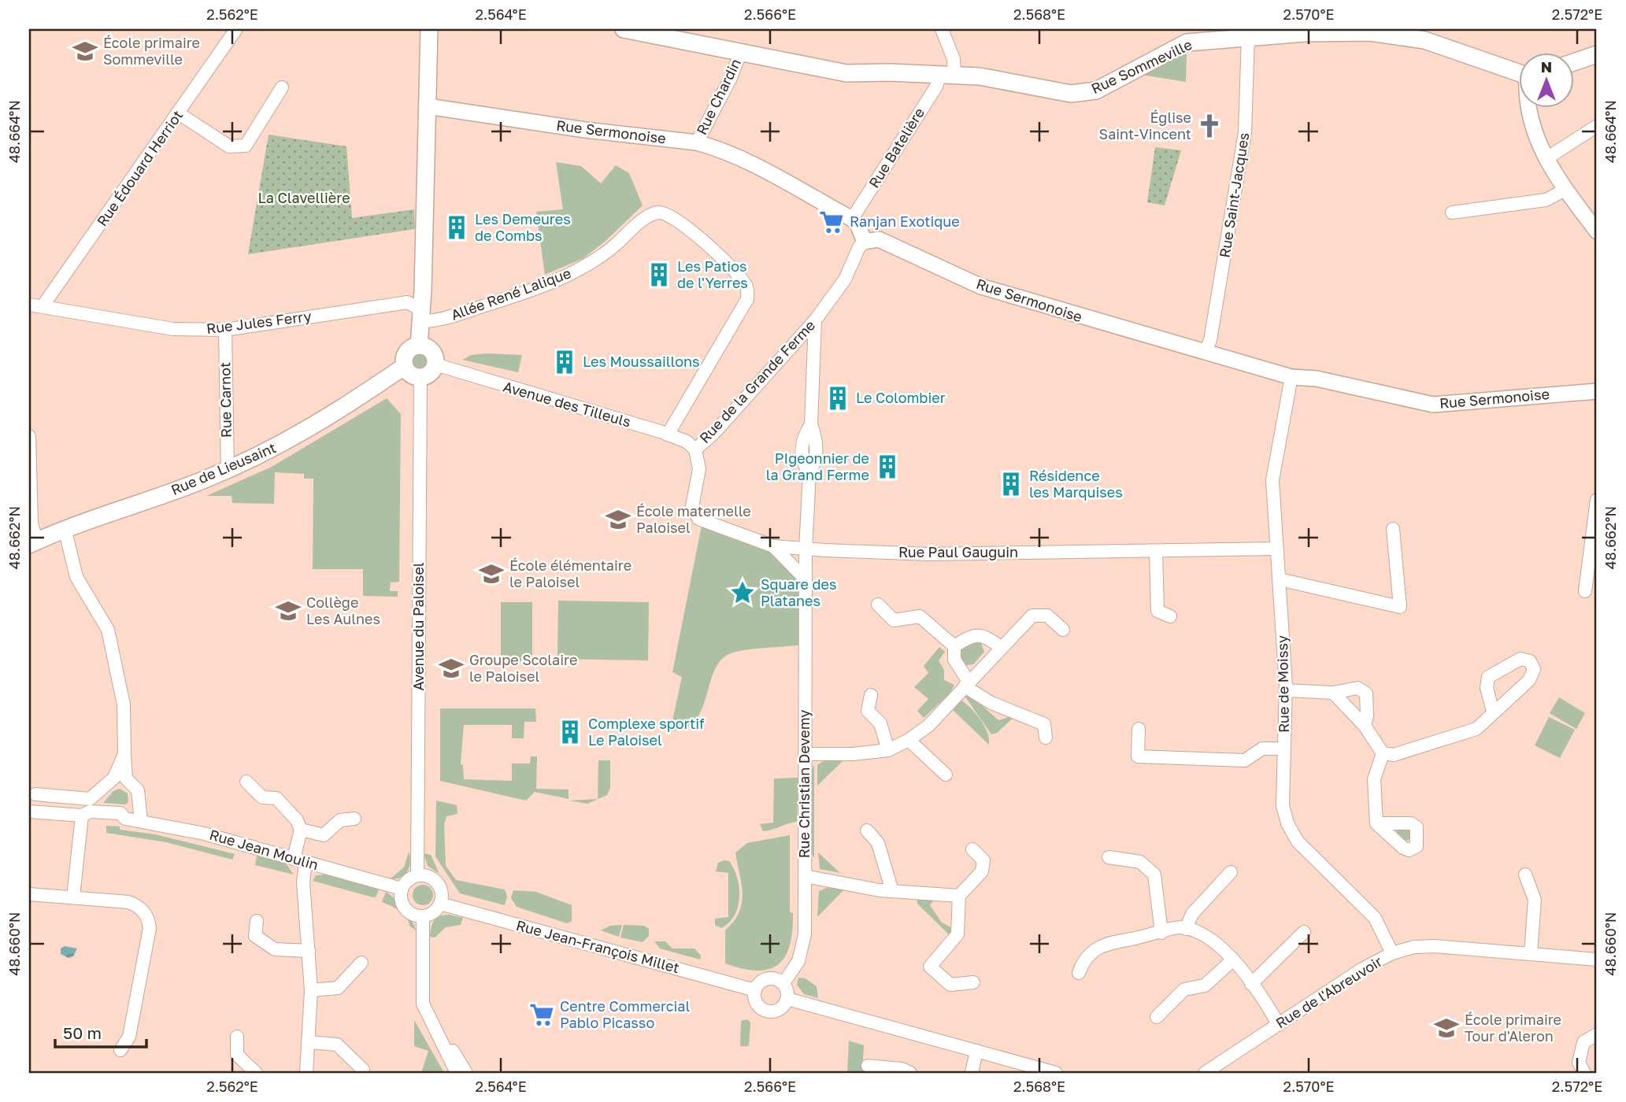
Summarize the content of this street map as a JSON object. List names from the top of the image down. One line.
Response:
{"streets":{"main road":["Rue Sommeville","Rue de Lieusaint"],"street":["Rue Chardin","Rue Sermonoise","Rue Batelière","Rue Édouard Herriot","Rue Saint-Jacques","Allée René Lalique","Rue Jules Ferry","Rue de la Grande Ferme","Rue Carnot","Avenue des Tilleuls","Rue Paul Gauguin","Avenue du Paloisel","Rue de Moissy","Rue Christian Devemy","Rue Jean Moulin","Rue Jean-François Millet","Rue de l'Abreuvoir"]},"crossings":[["Rue Sommeville","Rue Chardin"],["Rue Sommeville","Rue Batelière"],["Rue Sommeville","Rue Saint-Jacques"],["Rue Chardin","Rue Sermonoise"],["Rue Sermonoise","Rue Batelière"],["Rue Sermonoise","Rue Saint-Jacques"],["Rue Sermonoise","Rue de la Grande Ferme"],["Rue Sermonoise","Rue de Moissy"],["Rue Édouard Herriot","Rue Jules Ferry"],["Allée René Lalique","Rue Jules Ferry"],["Allée René Lalique","Avenue des Tilleuls"],["Rue Jules Ferry","Rue Carnot"],["Rue de la Grande Ferme","Avenue des Tilleuls"],["Rue de la Grande Ferme","Rue Paul Gauguin"],["Rue de la Grande Ferme","Rue Christian Devemy"],["Rue Carnot","Rue de Lieusaint"],["Avenue des Tilleuls","Rue de Lieusaint"],["Avenue des Tilleuls","Avenue du Paloisel"],["Rue de Lieusaint","Avenue du Paloisel"],["Rue Paul Gauguin","Rue de Moissy"],["Rue Paul Gauguin","Rue Christian Devemy"],["Avenue du Paloisel","Rue Jean Moulin"],["Avenue du Paloisel","Rue Jean-François Millet"],["Rue de Moissy","Rue de l'Abreuvoir"],["Rue Christian Devemy","Rue Jean-François Millet"],["Rue Jean Moulin","Rue Jean-François Millet"]],"parks":["La Clavellière"],"places":{"school or university":["École primaire Sommeville","École maternelle Paloisel","École élémentaire le Paloisel","Collège Les Aulnes","Groupe Scolaire le Paloisel","École primaire Tour d'Aleron"],"church":["Église Saint-Vincent"],"supermarket":["Ranjan Exotique","Centre Commercial Pablo Picasso"],"building":["Les Demeures de Combs","Les Patios de l'Yerres","Les Moussaillons","Le Colombier","PIgeonnier de la Grand Ferme","Résidence les Marquises","Complexe sportif Le Paloisel"],"place":["Square des Platanes"]},"scale_bar":"50 m","north":"top","coordinates":["2.562°E","2.564°E","2.566°E","2.568°E","2.570°E","2.572°E","48.664°N","48.662°N","48.660°N"]}
